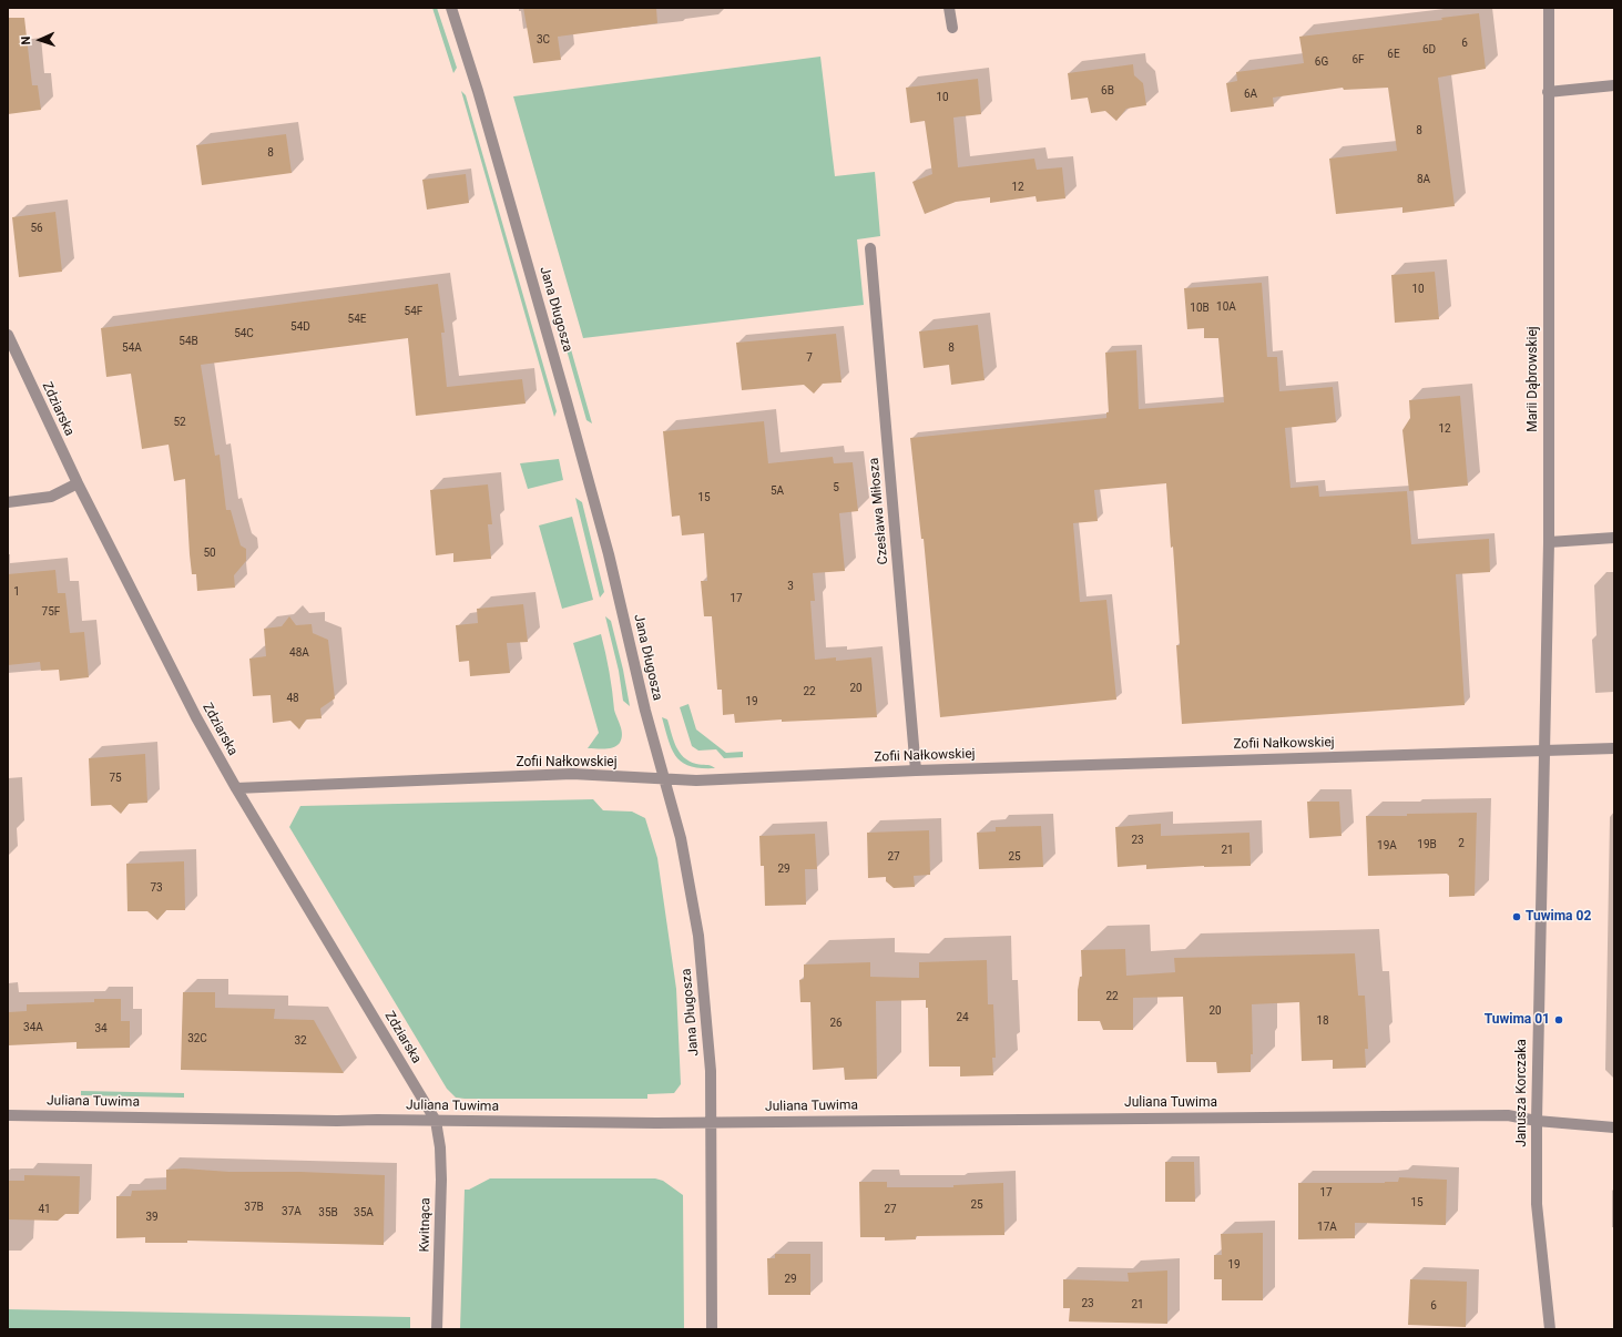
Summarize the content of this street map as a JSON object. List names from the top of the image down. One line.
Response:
{"streets":{"street":["Jana Długosza","Marii Dąbrowskiej","Zdziarska","Czesława Miłosza","Zofii Nałkowskiej","Janusza Korczaka","Juliana Tuwima","Kwitnąca"]},"crossings":[["Jana Długosza","Zofii Nałkowskiej"],["Jana Długosza","Juliana Tuwima"],["Marii Dąbrowskiej","Zofii Nałkowskiej"],["Marii Dąbrowskiej","Janusza Korczaka"],["Zdziarska","Zofii Nałkowskiej"],["Zdziarska","Juliana Tuwima"],["Zdziarska","Kwitnąca"],["Czesława Miłosza","Zofii Nałkowskiej"],["Zofii Nałkowskiej","Janusza Korczaka"],["Janusza Korczaka","Juliana Tuwima"],["Juliana Tuwima","Kwitnąca"]],"places":["Tuwima 02","Tuwima 01"],"house_numbers":["3C","6","6D","6E","6F","6G","6B","6A","10","8","8","8A","12","56","10","10A","10B","54F","54E","54D","54C","54B","54A","8","7","52","12","5","5A","15","50","3","1","17","75F","48A","20","22","48","19","75","23","2","19B","19A","21","27","25","29","73","22","20","24","18","26","34A","34","32C","32","17","15","25","37B","41","27","37A","35B","35A","39","17A","19","29","23","21","6"],"north":"left"}
